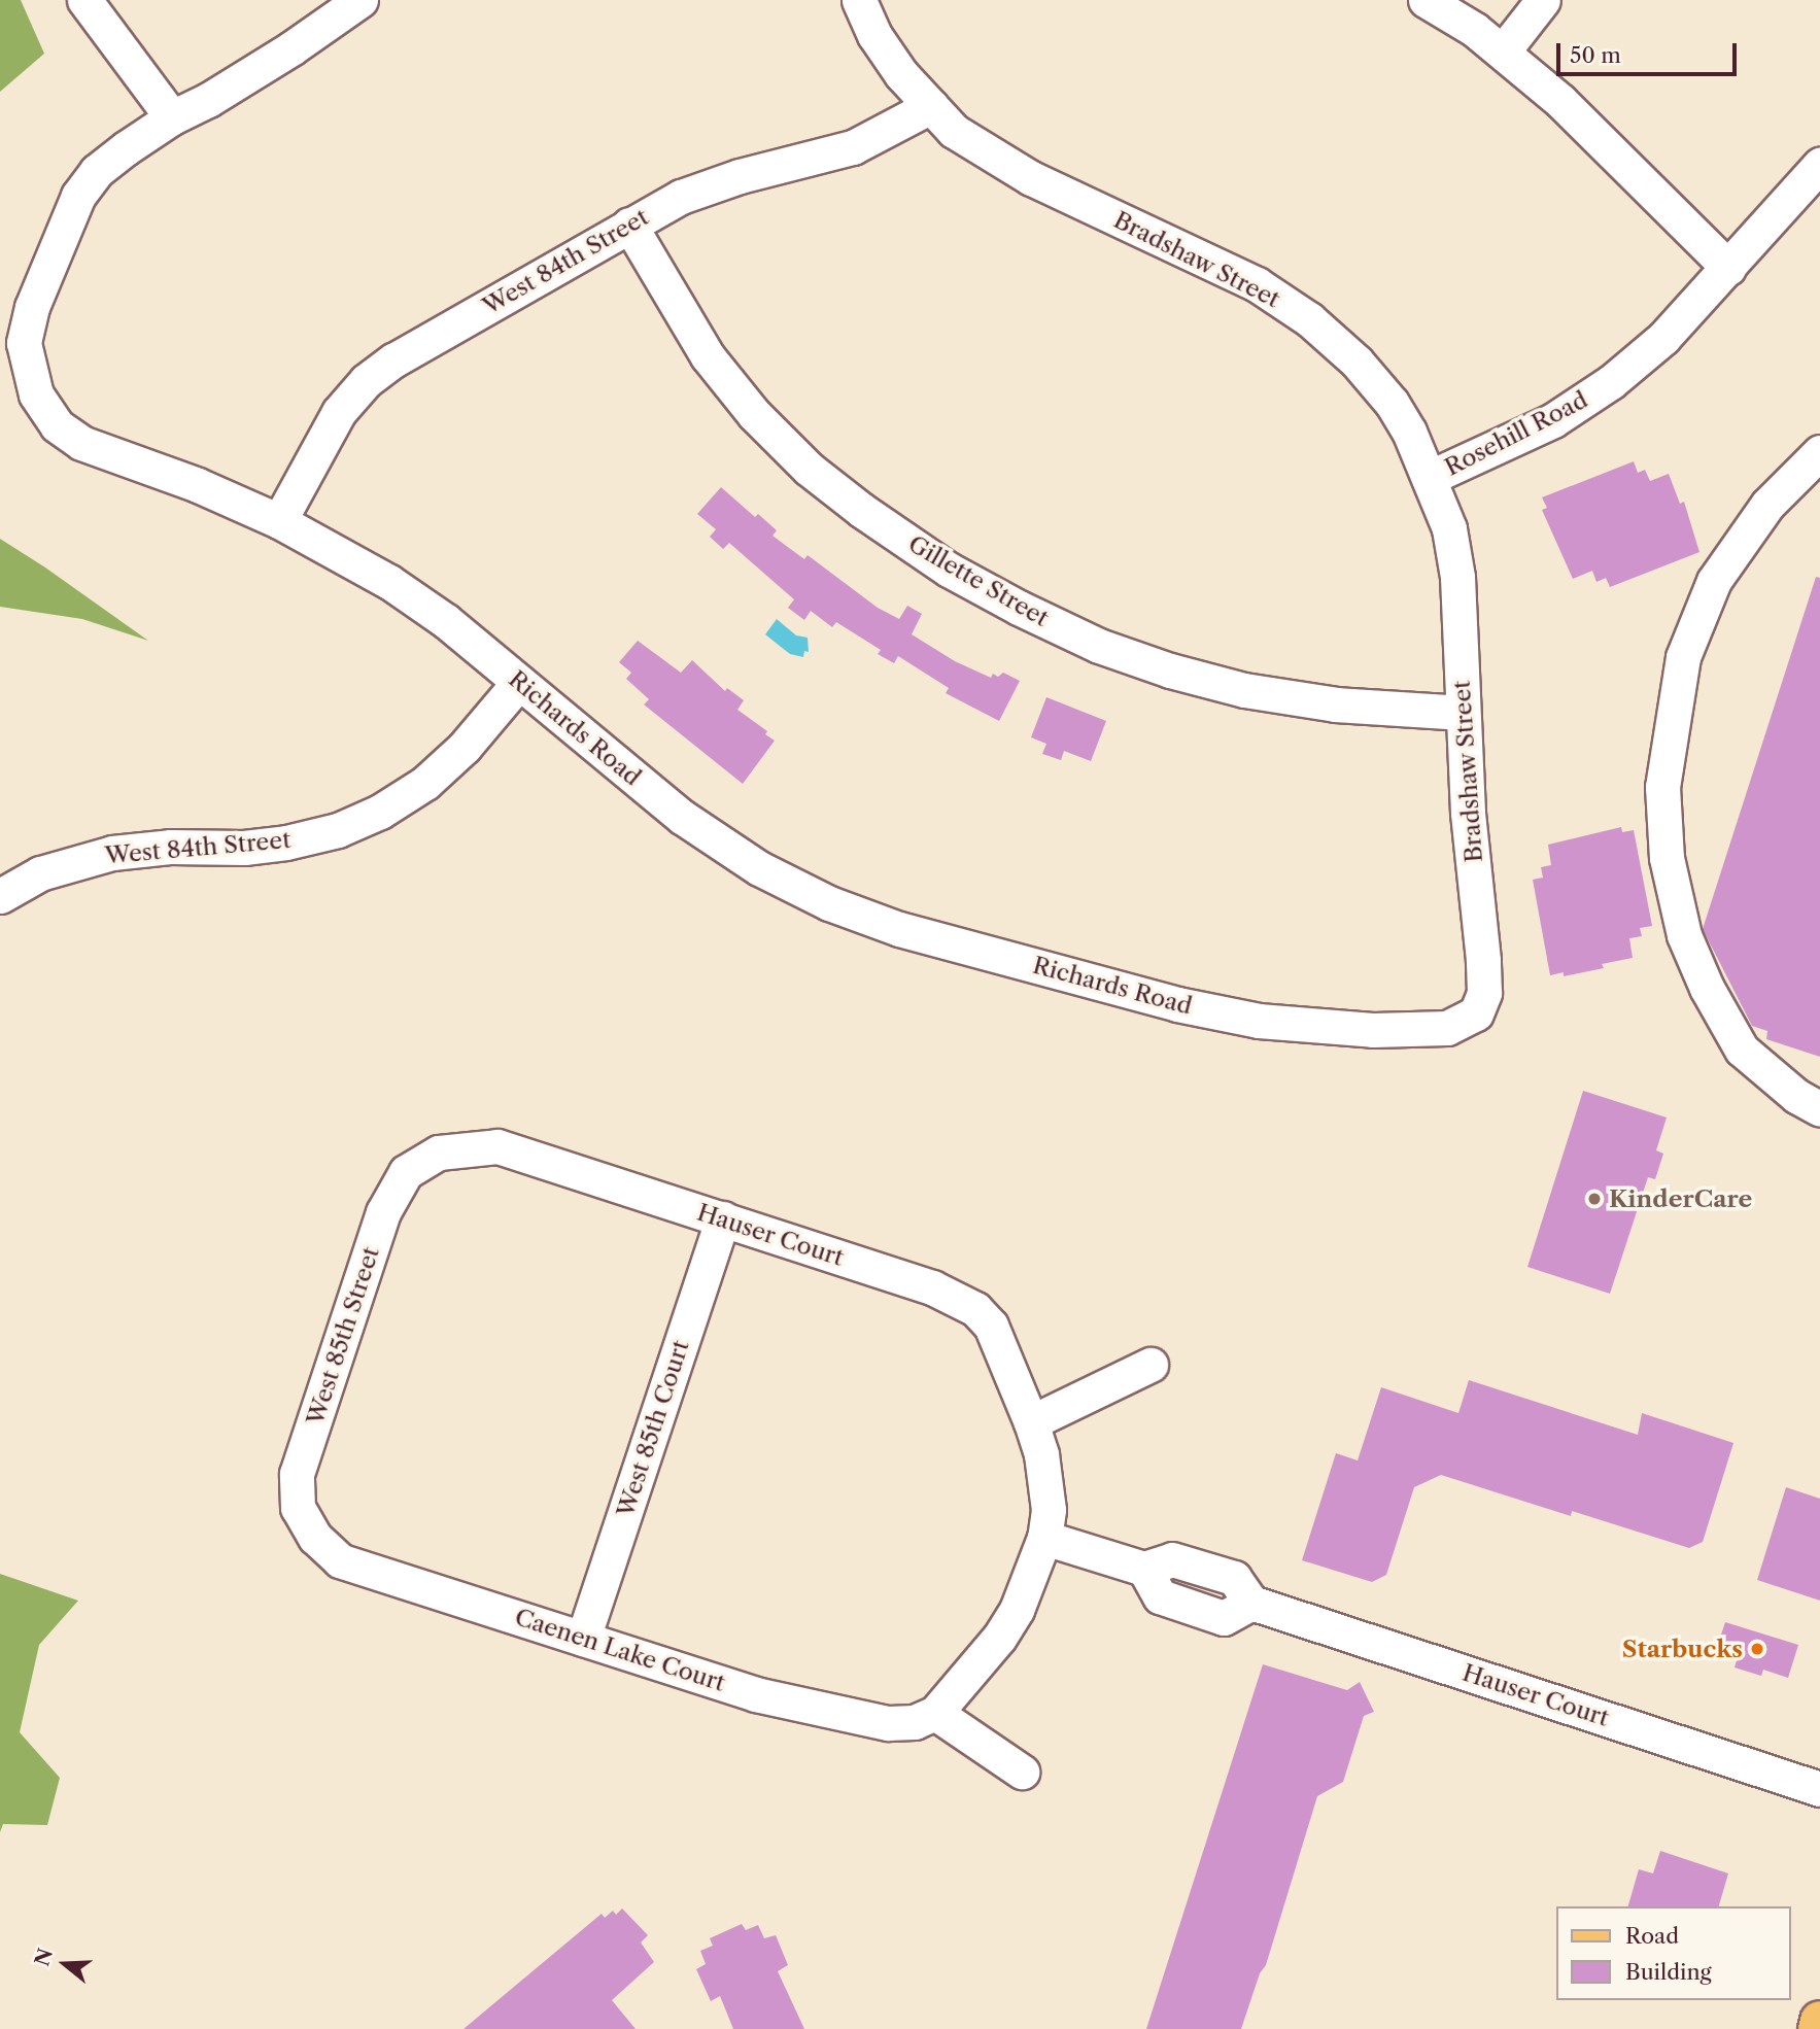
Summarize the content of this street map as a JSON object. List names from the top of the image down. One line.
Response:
{"streets":{"street":["Bradshaw Street","West 84th Street","Rosehill Road","Gillette Street","Richards Road","Hauser Court","West 85th Street","West 85th Court","Caenen Lake Court"]},"crossings":[["Bradshaw Street","West 84th Street"],["Bradshaw Street","Rosehill Road"],["Bradshaw Street","Gillette Street"],["Bradshaw Street","Richards Road"],["West 84th Street","Gillette Street"],["West 84th Street","Richards Road"],["Hauser Court","West 85th Street"],["Hauser Court","West 85th Court"],["West 85th Street","Caenen Lake Court"],["West 85th Court","Caenen Lake Court"]],"places":["KinderCare","Starbucks"],"legend":["Road","Building"],"scale_bar":"50 m","north":"left"}
